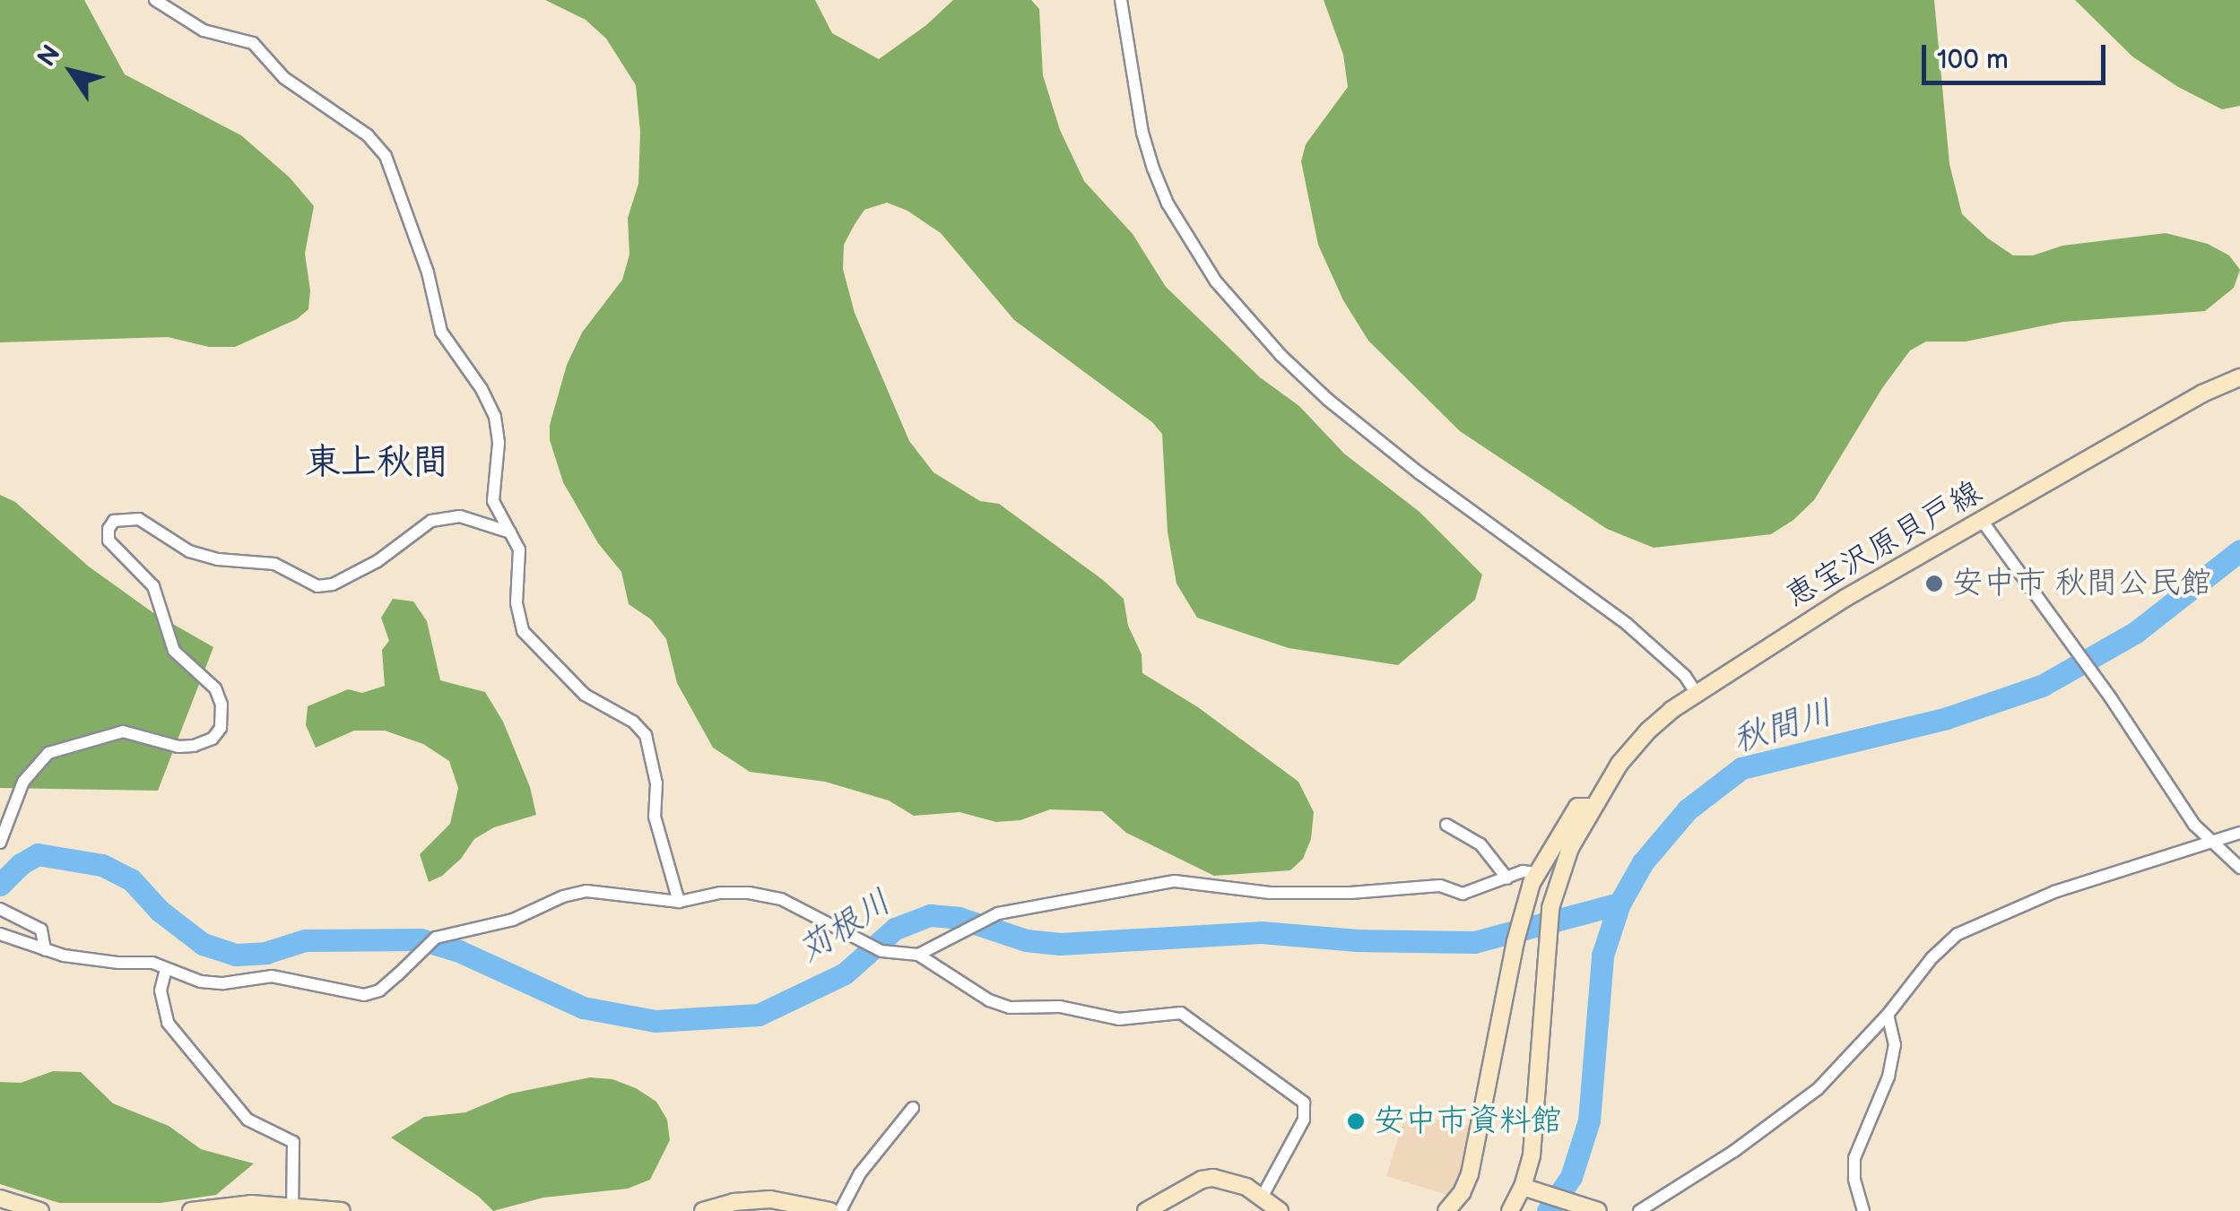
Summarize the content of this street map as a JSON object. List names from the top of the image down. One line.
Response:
{"streets":{"main road":["恵宝沢原貝戸線"]},"districts":["東上秋間"],"water":["秋間川","苅根川"],"places":["安中市 秋間公民館","安中市資料館"],"scale_bar":"100 m","north":"top left"}
